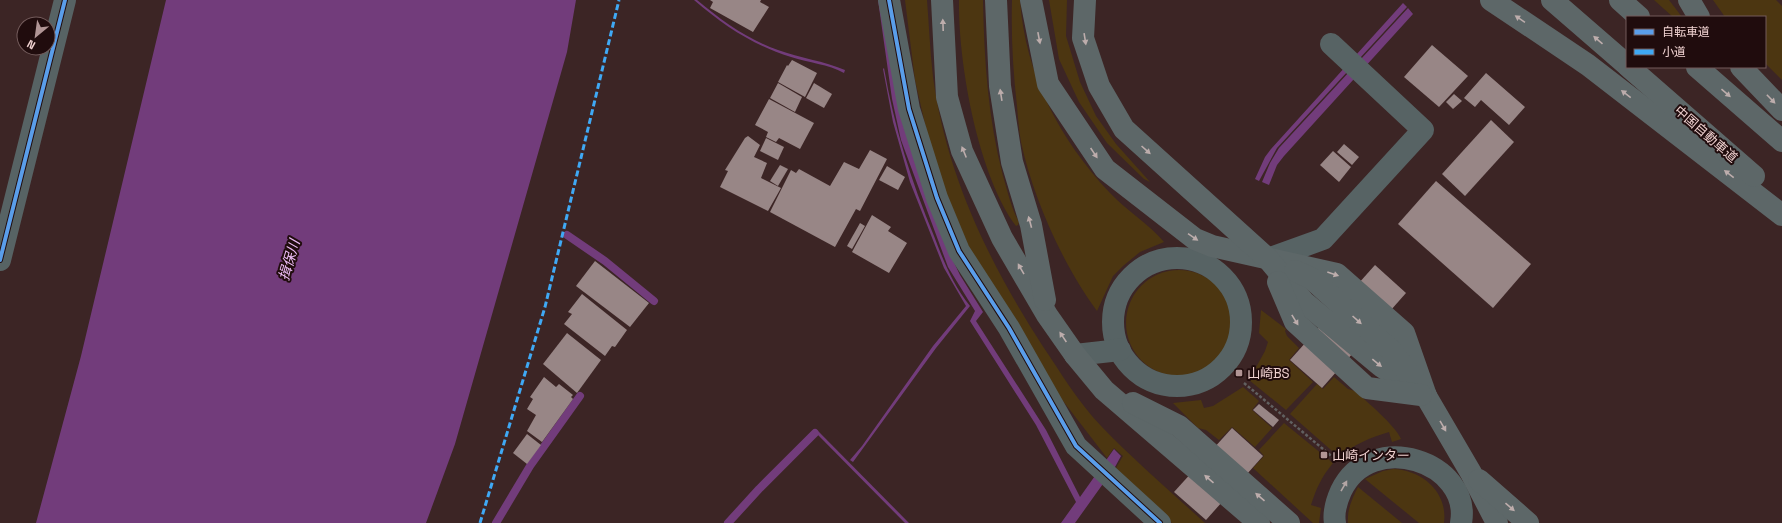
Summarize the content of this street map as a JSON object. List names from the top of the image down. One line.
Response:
{"streets":{"highway":["中国自動車道"]},"water":["揖保川"],"places":{"transit":["山崎BS","山崎インター"]},"legend":["自転車道","小道"],"north":"bottom left"}
